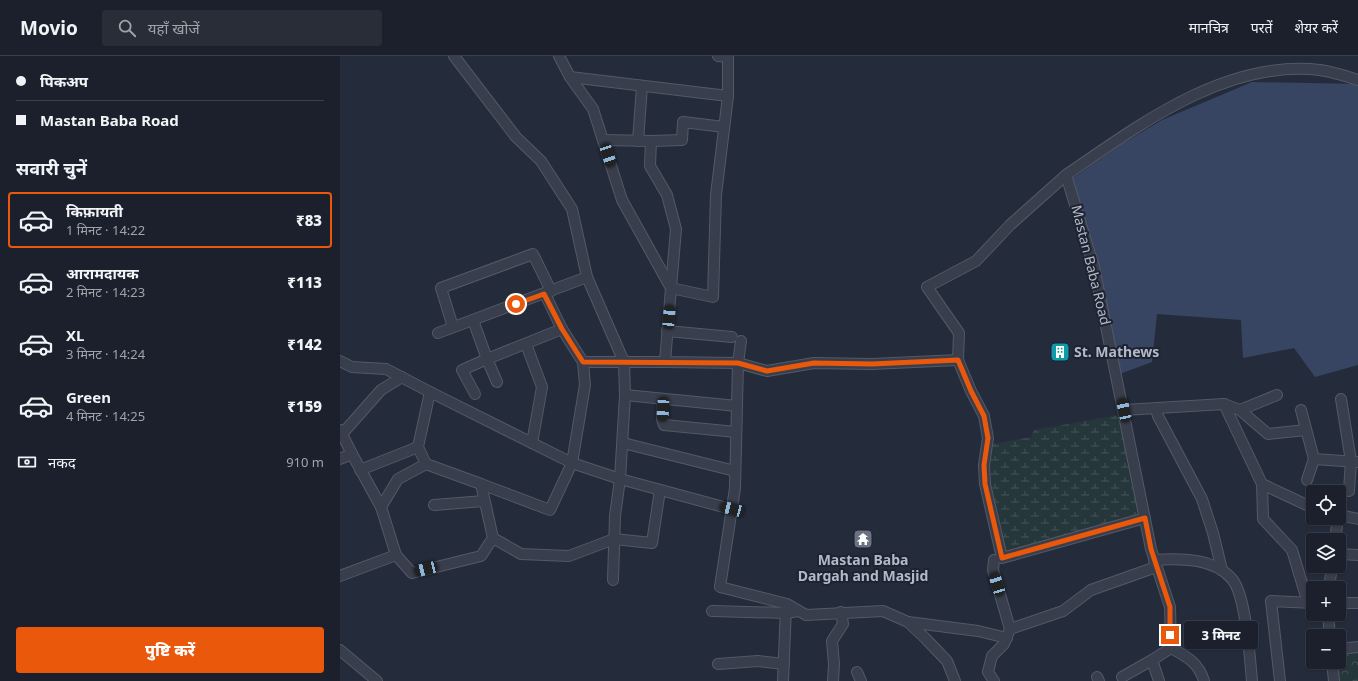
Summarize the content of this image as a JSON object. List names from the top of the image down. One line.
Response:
{"streets":{"street":["Mastan Baba Road"]},"places":{"building":["St. Mathews"],"temple":["Mastan Baba Dargah and Masjid"]},"page":{"header":"Movio","search":"यहाँ खोजें","nav":["मानचित्र","परतें","शेयर करें"],"banner":["पिकअप","Mastan Baba Road"],"heading":"सवारी चुनें","list":[{"name":"किफ़ायती","note":"1 मिनट · 14:22","value":"₹83"},{"name":"आरामदायक","note":"2 मिनट · 14:23","value":"₹113"},{"name":"XL","note":"3 मिनट · 14:24","value":"₹142"},{"name":"Green","note":"4 मिनट · 14:25","value":"₹159"}],"pay":["नकद","910 m"],"map_buttons":["+","−"],"buttons":"पुष्टि करें","bubble":"3 मिनट"}}
